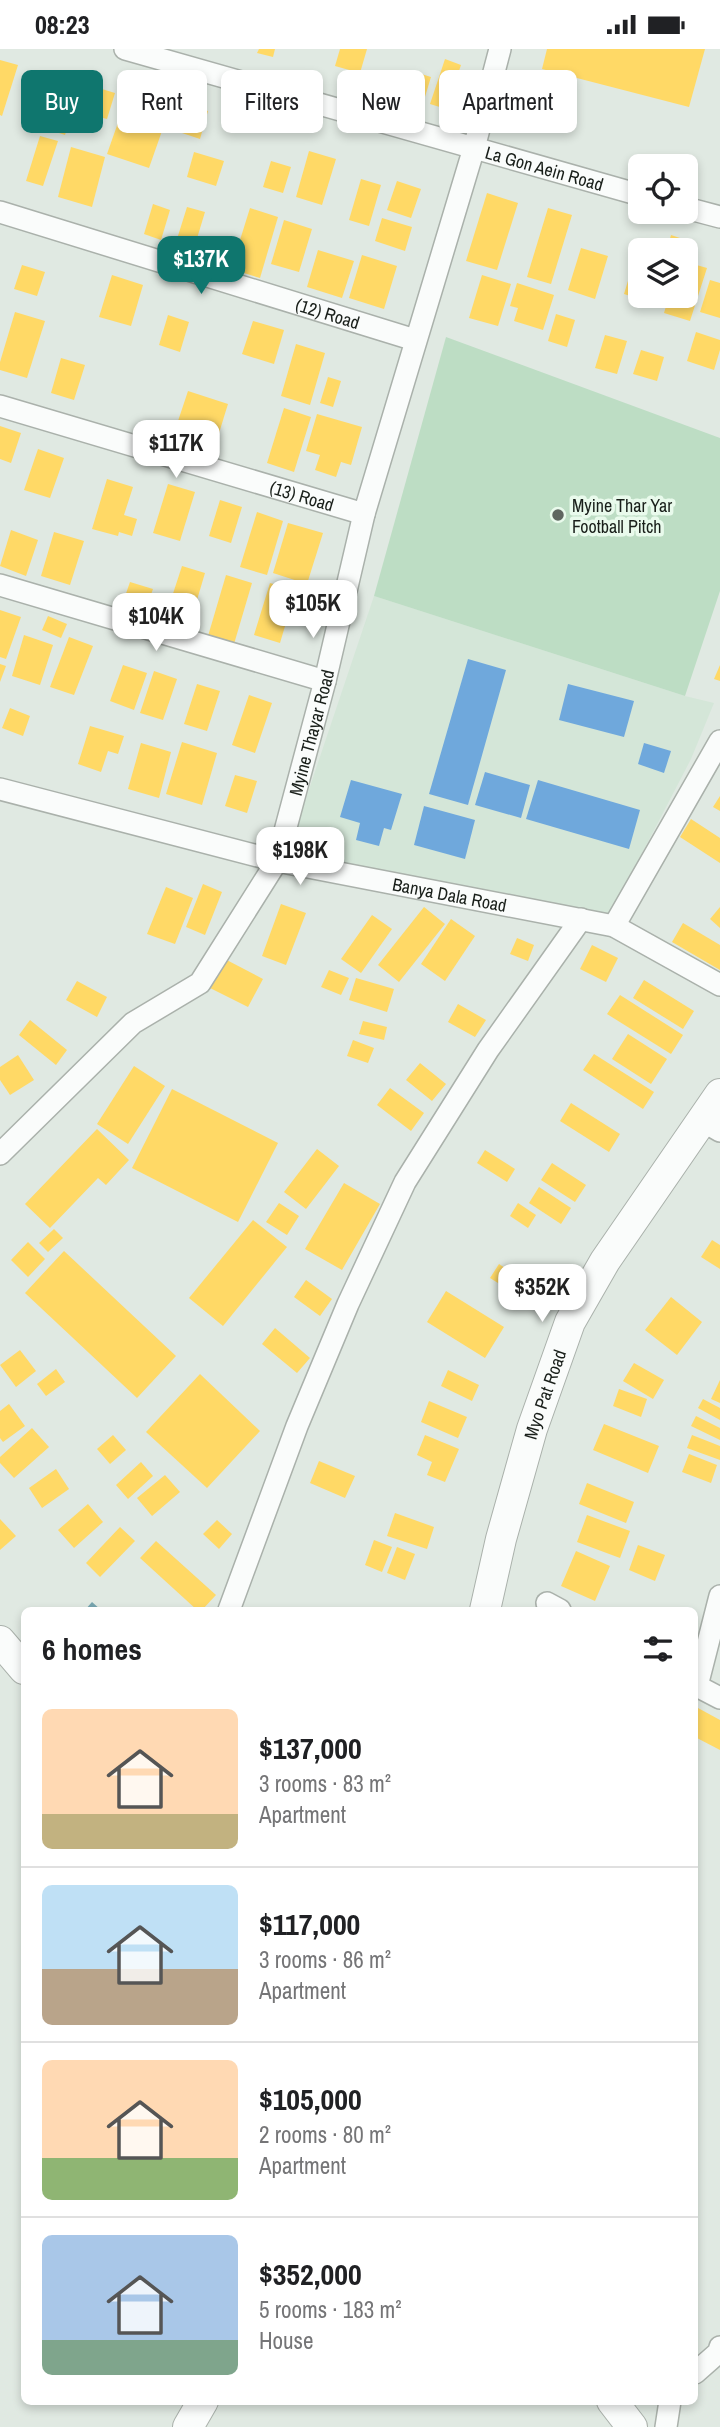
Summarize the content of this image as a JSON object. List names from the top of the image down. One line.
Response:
{"streets":{"main road":["Myo Pat Road"],"street":["La Gon Aein Road","(12) Road","(13) Road","Myine Thayar Road","Banya Dala Road"]},"crossings":[["La Gon Aein Road","Myine Thayar Road"],["(12) Road","Myine Thayar Road"],["(13) Road","Myine Thayar Road"],["Myine Thayar Road","Banya Dala Road"]],"places":["Myine Thar Yar Football Pitch"],"page":{"status":"08:23","chip":["Buy","Rent","Filters","New","Apartment"],"price":["$137K","$117K","$105K","$104K","$198K","$352K"],"heading":"6 homes","list":[{"name":"$137,000","note":"3 rooms · 83 m² · Apartment"},{"name":"$117,000","note":"3 rooms · 86 m² · Apartment"},{"name":"$105,000","note":"2 rooms · 80 m² · Apartment"},{"name":"$352,000","note":"5 rooms · 183 m² · House"}]}}
